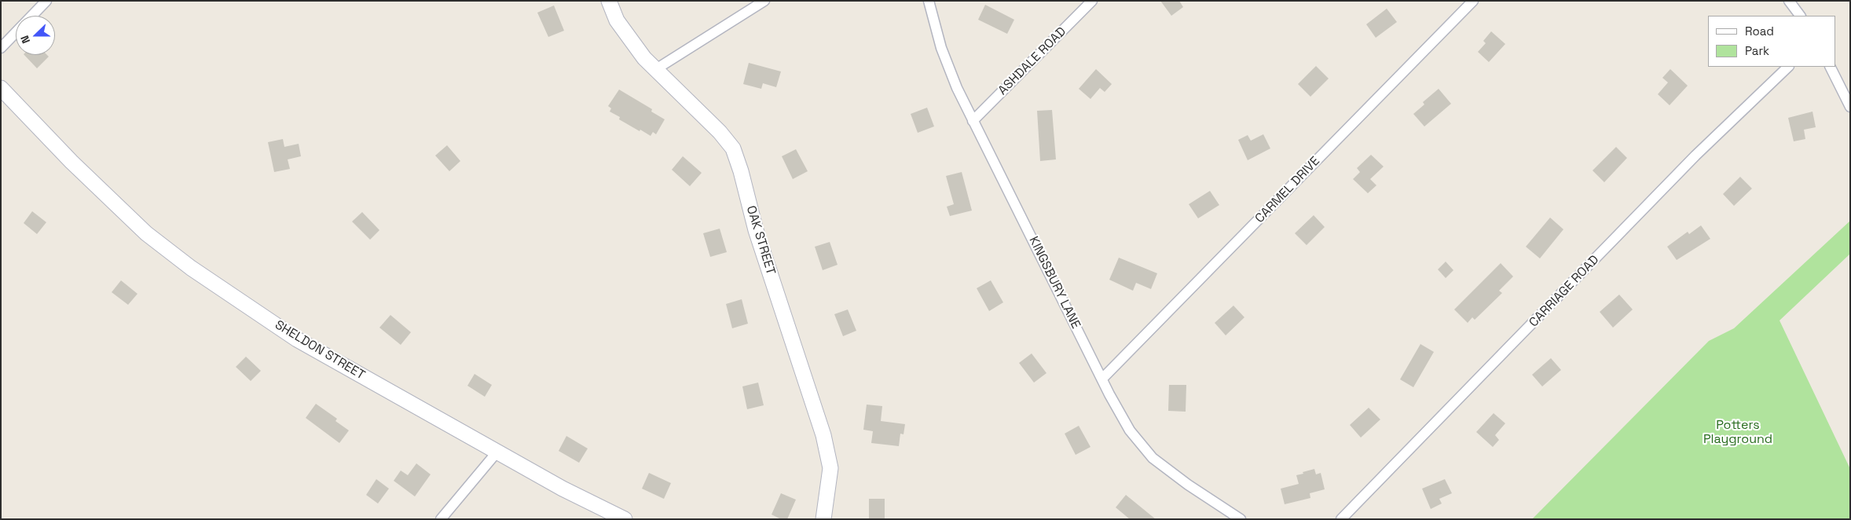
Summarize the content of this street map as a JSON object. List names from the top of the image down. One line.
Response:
{"streets":{"street":["ASHDALE ROAD","CARMEL DRIVE","OAK STREET","KINGSBURY LANE","CARRIAGE ROAD","SHELDON STREET"]},"crossings":[["ASHDALE ROAD","KINGSBURY LANE"],["CARMEL DRIVE","KINGSBURY LANE"]],"parks":["Potters Playground"],"legend":["Road","Park"],"north":"left"}
